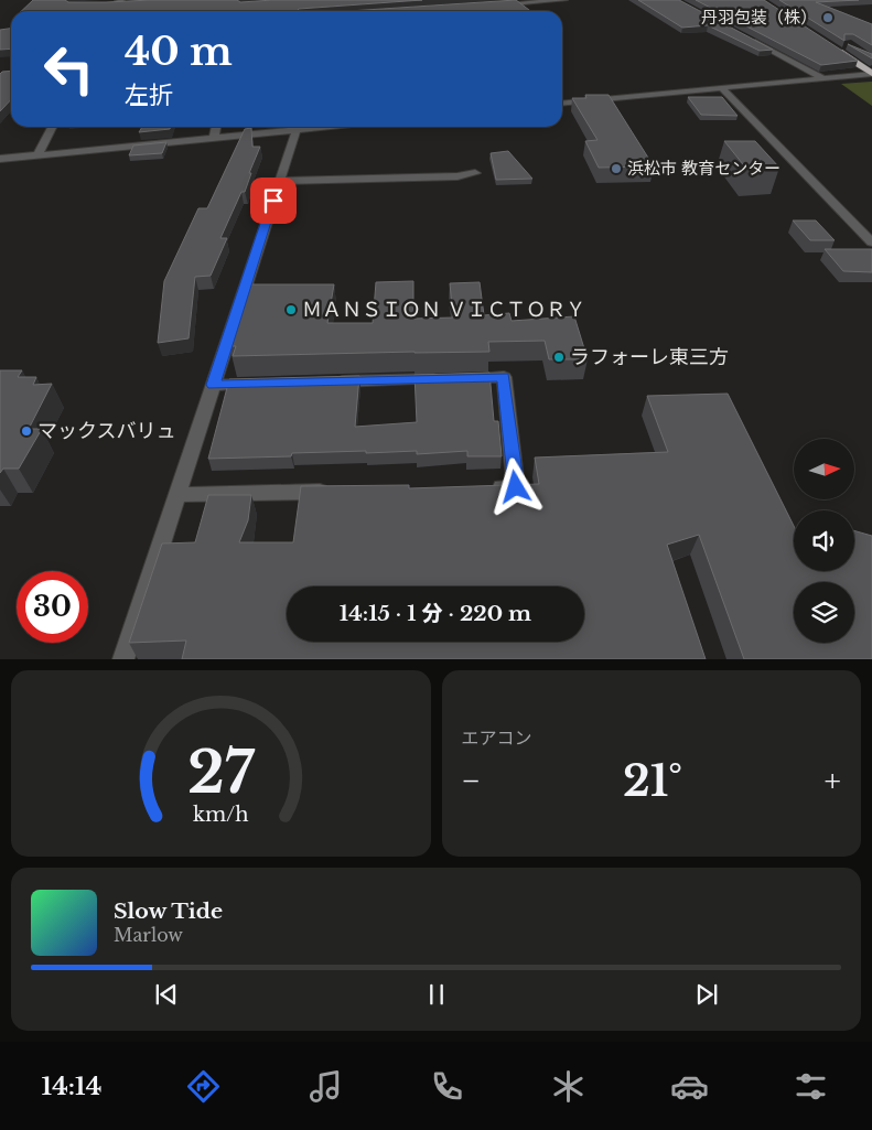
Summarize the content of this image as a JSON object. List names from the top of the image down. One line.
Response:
{"places":["丹羽包装（株）","浜松市 教育センター","ＭＡＮＳＩＯＮ ＶＩＣＴＯＲＹ","ラフォーレ東三方","マックスバリュ"],"north":"right","page":{"turn":["40 m","左折"],"limit":"30","trip":"14:15 · 1 分 · 220 m","tile":"エアコン","heat":["−","21°","+"],"song":["Slow Tide","Marlow"],"tabs":"14:14","gauge":["27","km/h"]}}
